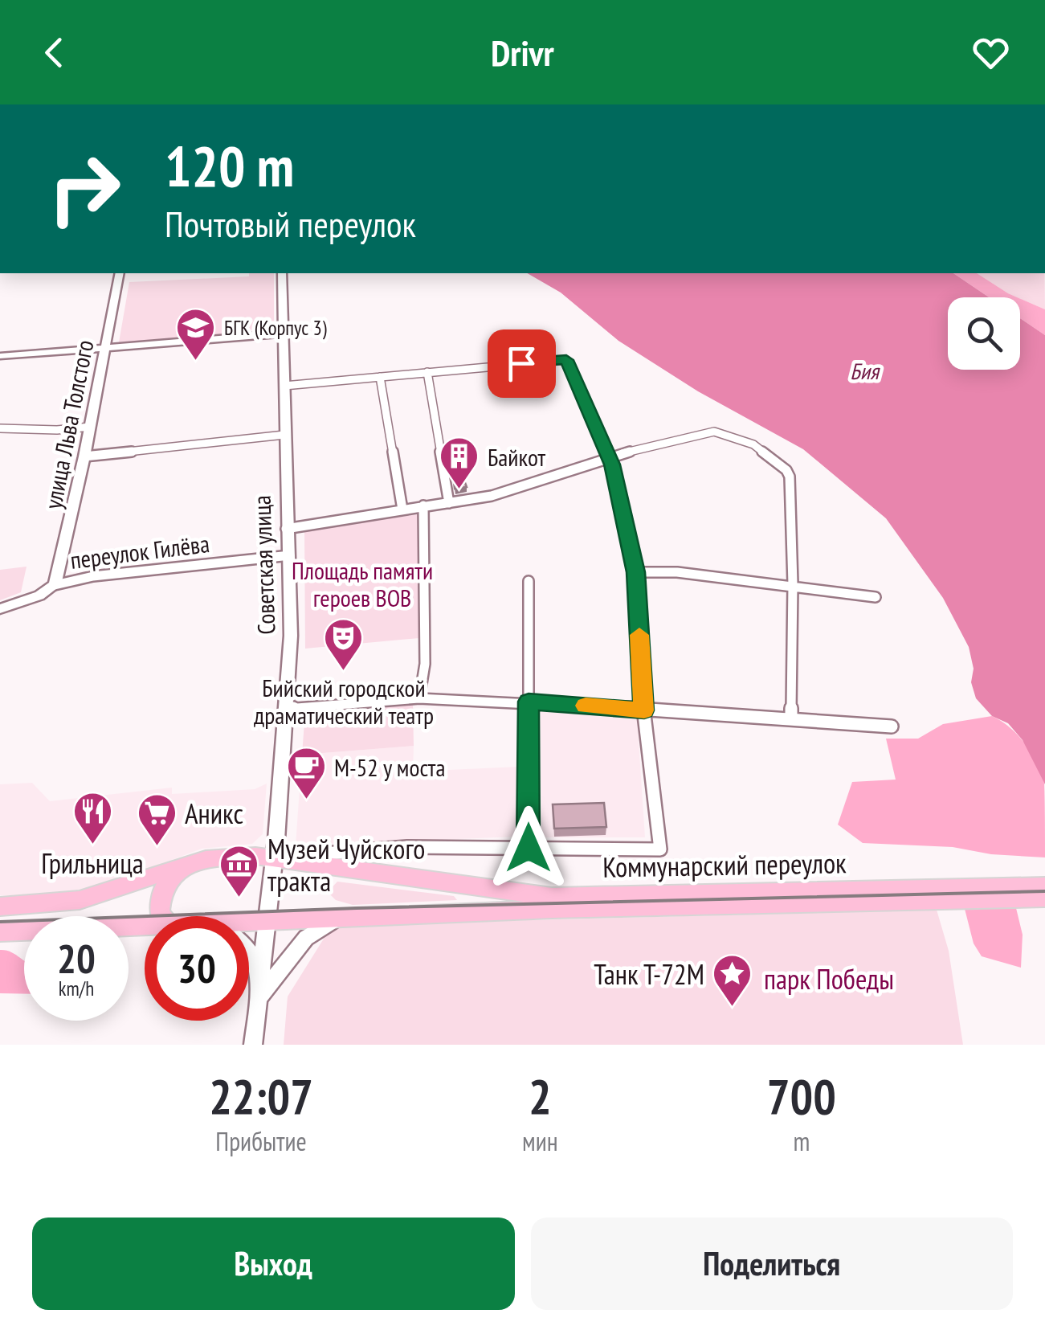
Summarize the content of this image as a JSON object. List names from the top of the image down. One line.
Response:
{"streets":{"main road":["Коммунарский переулок"],"street":["улица Льва Толстого","переулок Гилёва","Советская улица"]},"crossings":[["улица Льва Толстого","переулок Гилёва"],["переулок Гилёва","Советская улица"],["Советская улица","Коммунарский переулок"]],"water":["Бия"],"parks":["Площадь памяти героев ВОВ","парк Победы"],"places":{"school or university":["БГК (Корпус 3)"],"building":["Байкот"],"theatre":["Бийский городской драматический театр"],"cafe":["М-52 у моста"],"restaurant":["Грильница"],"supermarket":["Аникс"],"museum":["Музей Чуйского тракта"],"place":["Танк Т-72М"]},"page":{"header":"Drivr","turn":["120 m","Почтовый переулок"],"speed":"20 km/h","limit":"30","eta":["22:07","Прибытие","2","мин","700","m"],"buttons":["Выход","Поделиться"]}}
